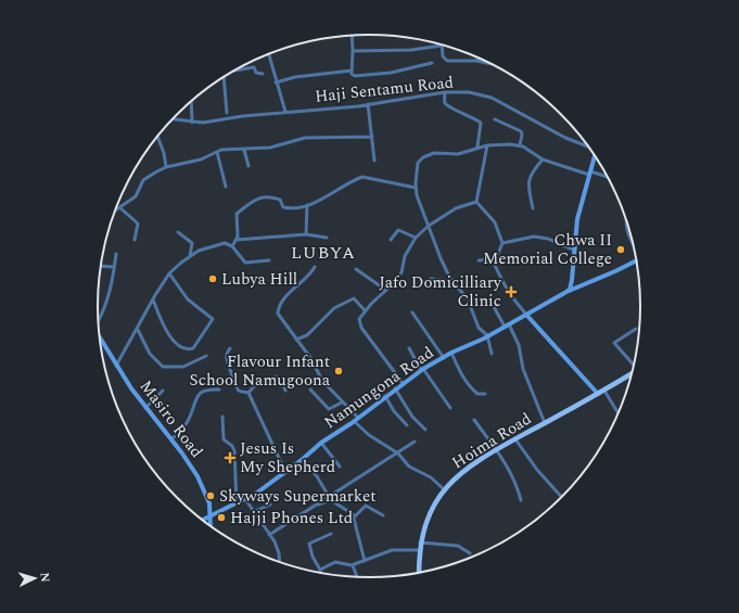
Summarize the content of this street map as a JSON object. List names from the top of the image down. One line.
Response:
{"streets":{"main road":["Hoima Road"],"street":["Haji Sentamu Road","Namungona Road","Masiro Road"]},"crossings":[["Namungona Road","Masiro Road"]],"districts":["LUBYA"],"places":{"other":["Chwa II Memorial College","Lubya Hill","Flavour Infant School Namugoona","Skyways Supermarket","Hajji Phones Ltd"],"health":["Jafo Domicilliary Clinic","Jesus Is My Shepherd"]},"north":"right"}
